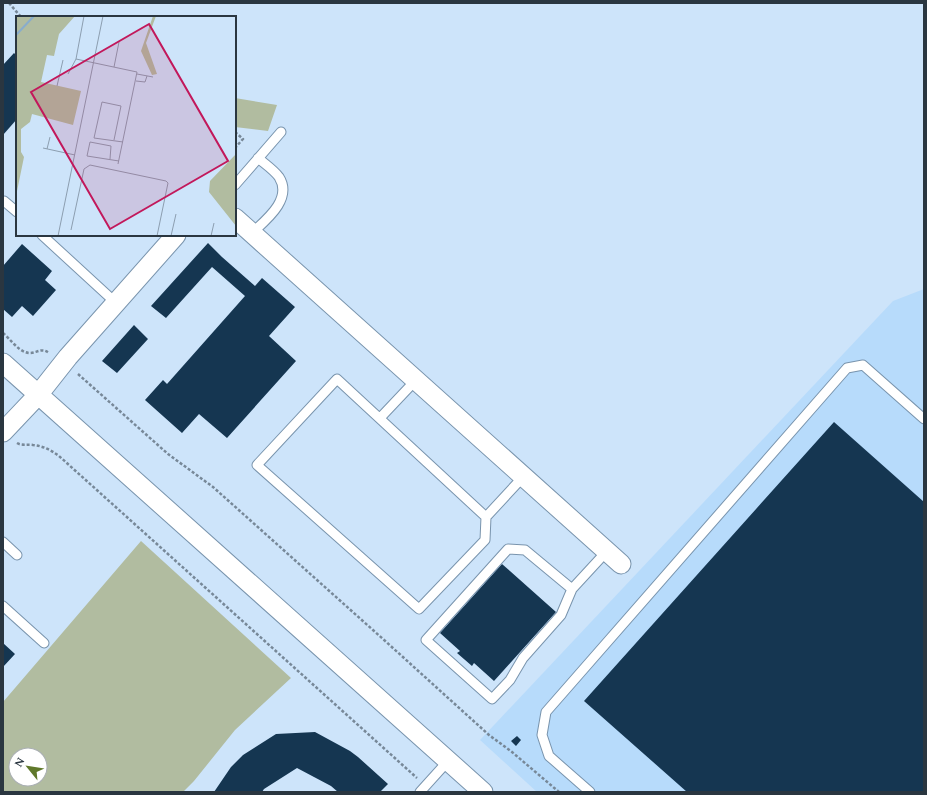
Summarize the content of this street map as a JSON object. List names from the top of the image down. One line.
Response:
{"north":"top left"}
